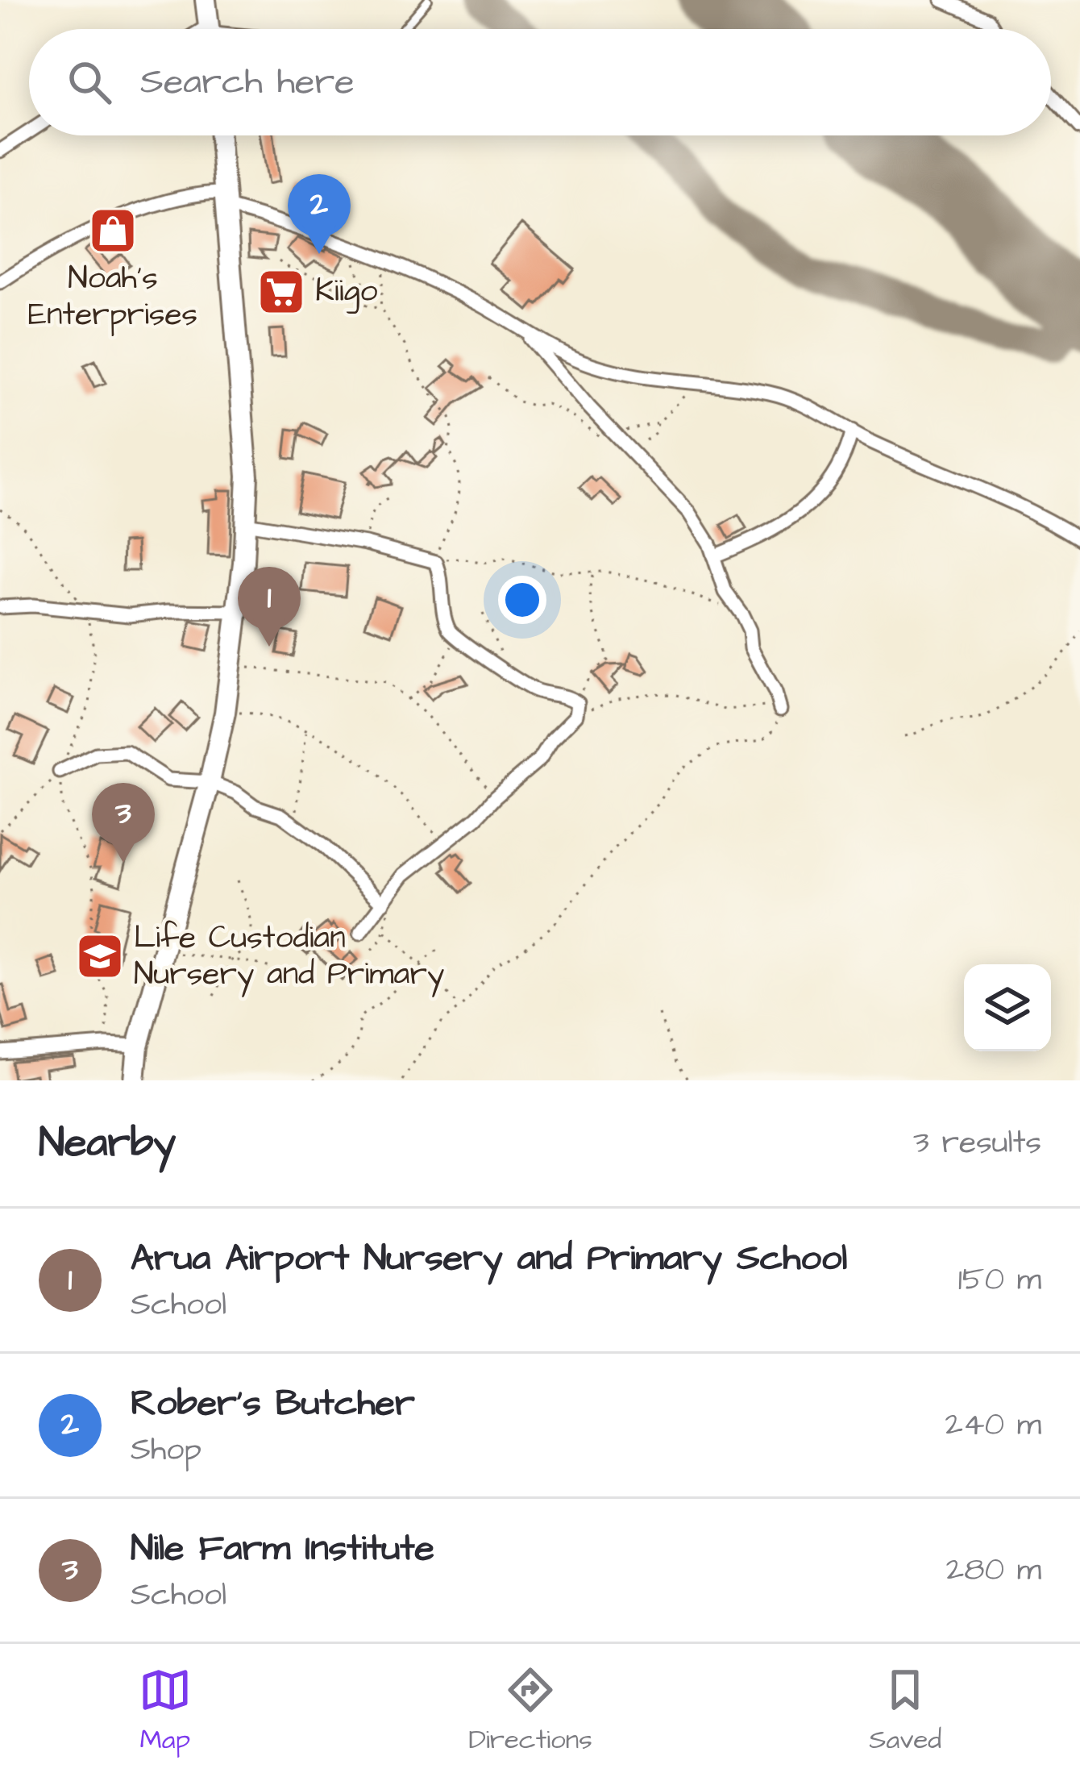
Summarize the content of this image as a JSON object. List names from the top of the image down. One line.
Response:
{"places":{"shop":["Noah's Enterprises"],"supermarket":["Kiigo"],"school or university":["Life Custodian Nursery and Primary"]},"page":{"search":"Search here","pins":["2","1","3"],"heading":["Nearby","3 results"],"list":[{"mark":"1","name":"Arua Airport Nursery and Primary School","note":"School","value":"150 m"},{"mark":"2","name":"Rober's Butcher","note":"Shop","value":"240 m"},{"mark":"3","name":"Nile Farm Institute","note":"School","value":"280 m"}],"nav":["Map","Directions","Saved"]}}
